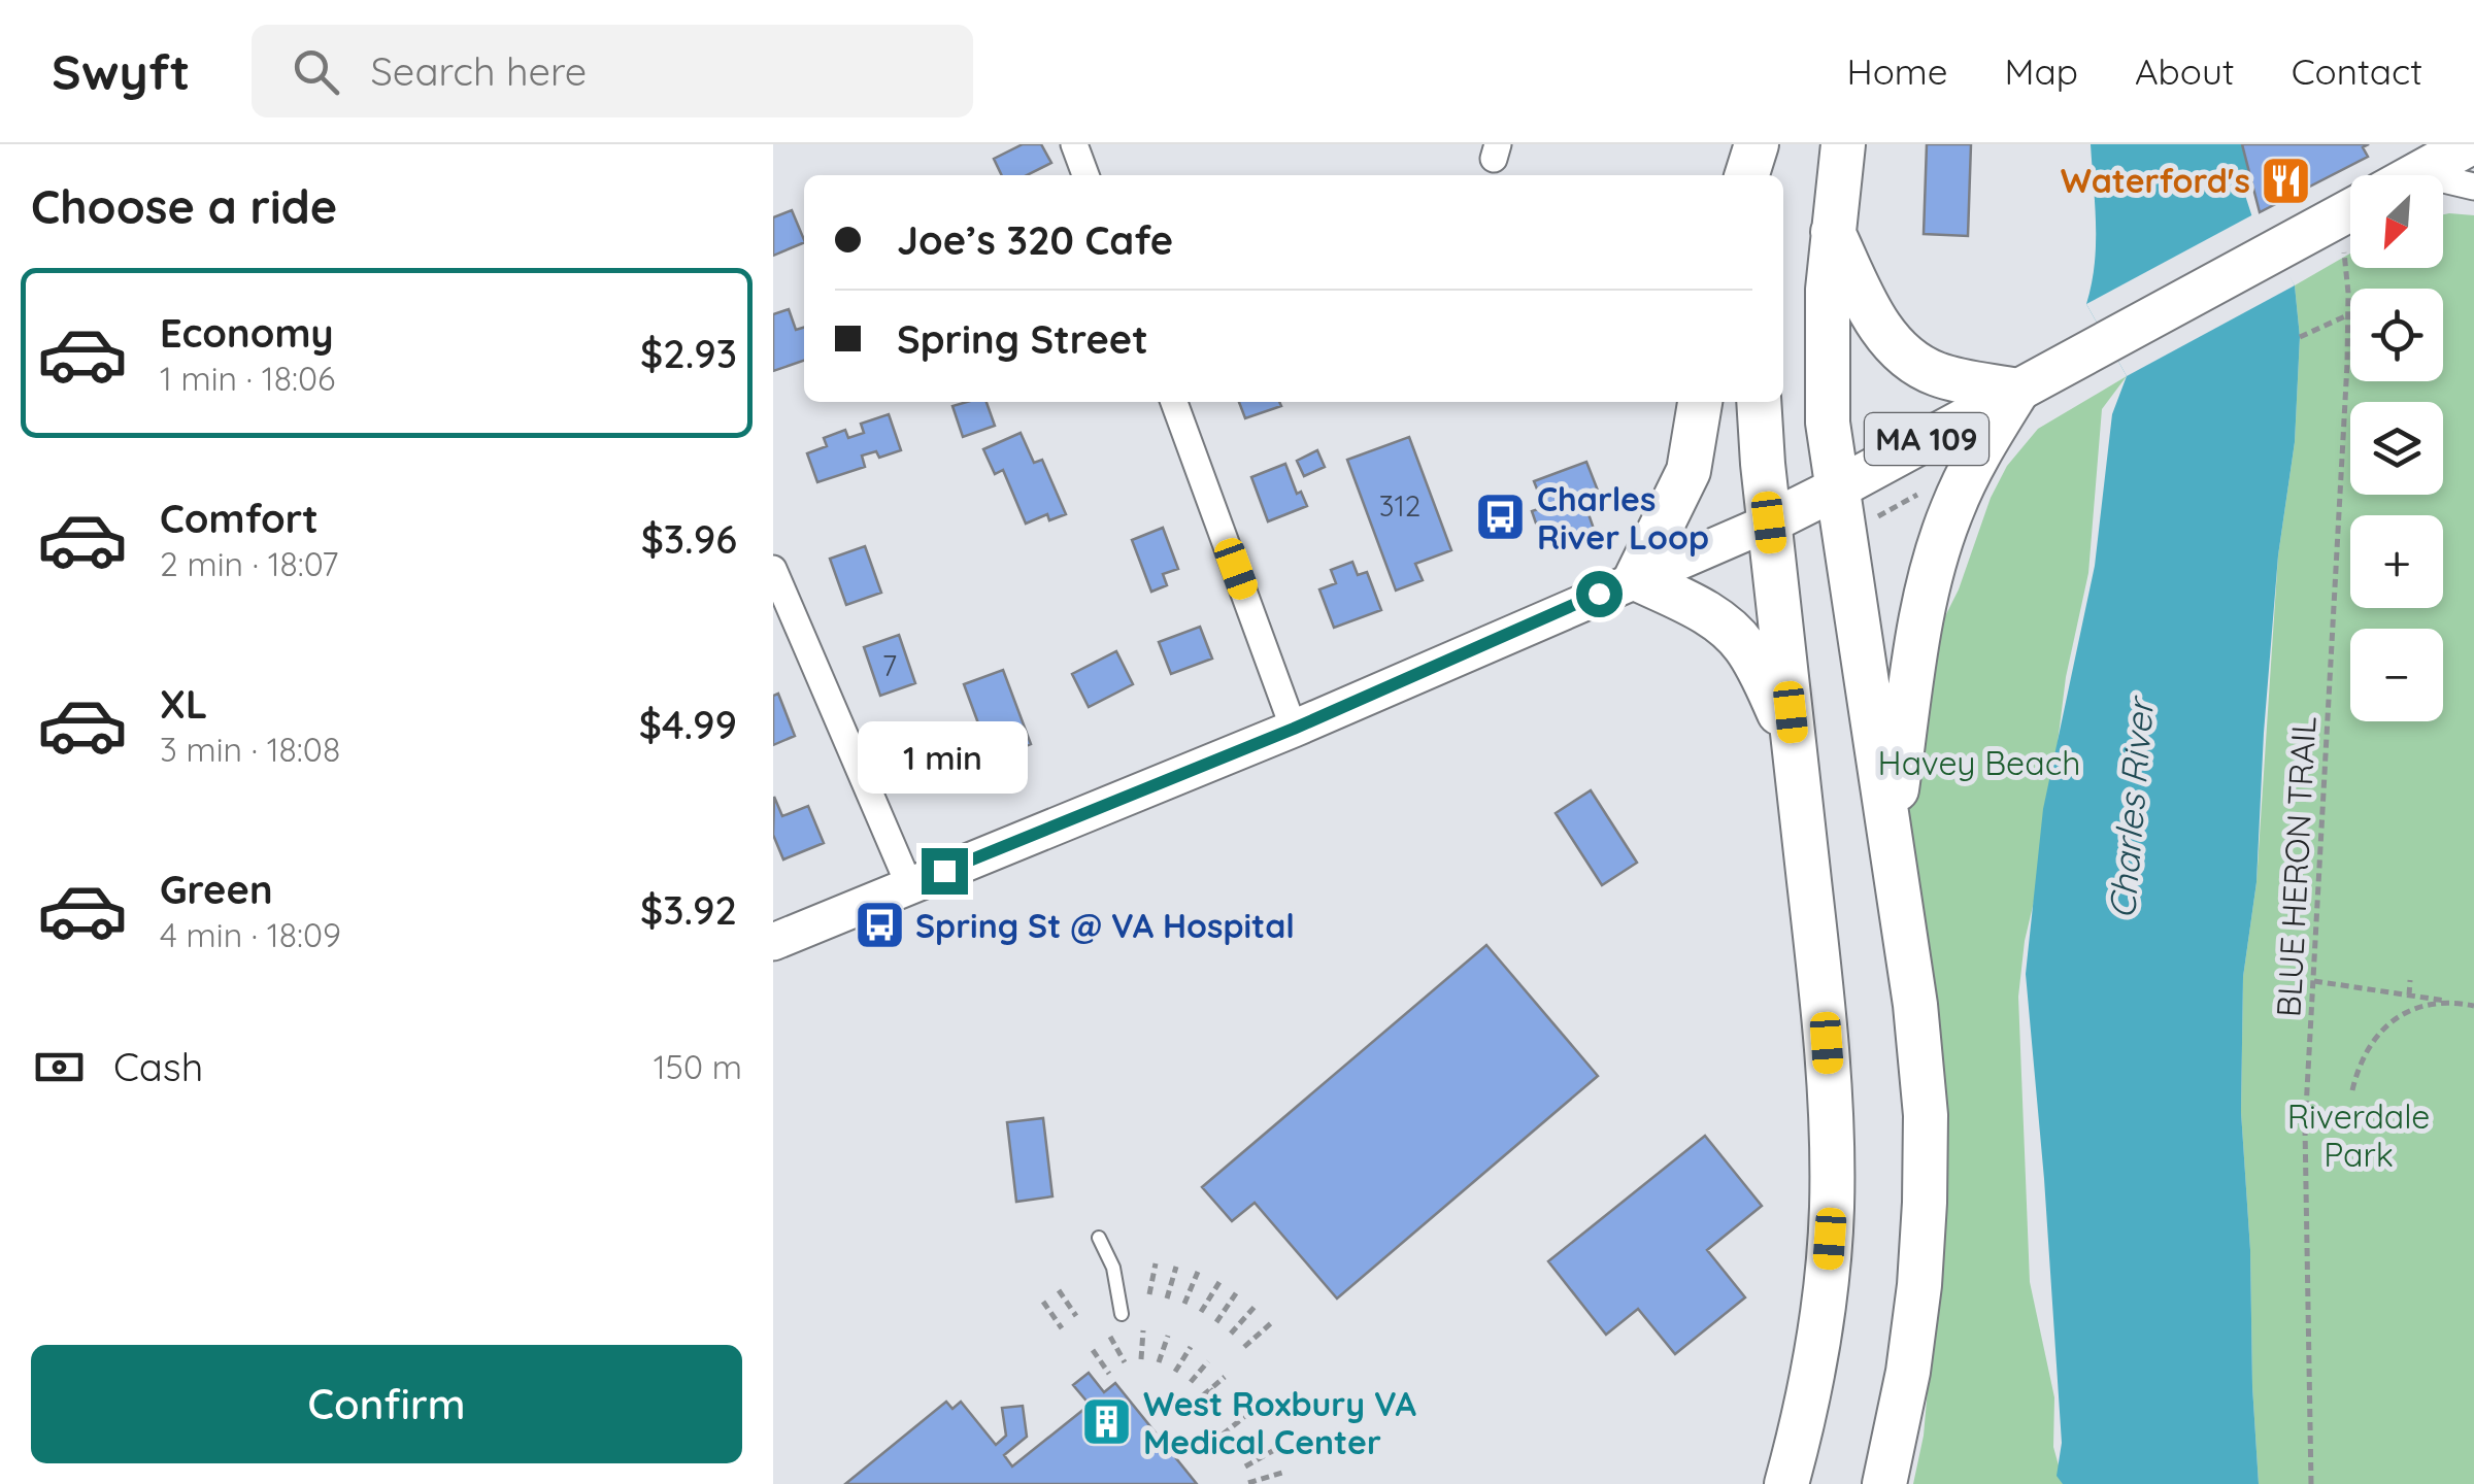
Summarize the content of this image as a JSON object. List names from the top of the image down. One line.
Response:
{"streets":{"main road":["MA 109"],"path":["BLUE HERON TRAIL"]},"water":["Charles River"],"parks":["Havey Beach","Riverdale Park"],"places":{"restaurant":["Waterford's"],"bus stop":["Charles River Loop","Spring St @ VA Hospital"],"building":["West Roxbury VA Medical Center"]},"house_numbers":["312","7"],"north":"bottom left","page":{"header":"Swyft","search":"Search here","nav":["Home","Map","About","Contact"],"heading":"Choose a ride","map_buttons":["+","−"],"banner":["Joe’s 320 Cafe","Spring Street"],"list":[{"name":"Economy","note":"1 min · 18:06","value":"$2.93"},{"name":"Comfort","note":"2 min · 18:07","value":"$3.96"},{"name":"XL","note":"3 min · 18:08","value":"$4.99"},{"name":"Green","note":"4 min · 18:09","value":"$3.92"}],"bubble":"1 min","pay":["Cash","150 m"],"buttons":"Confirm"}}
